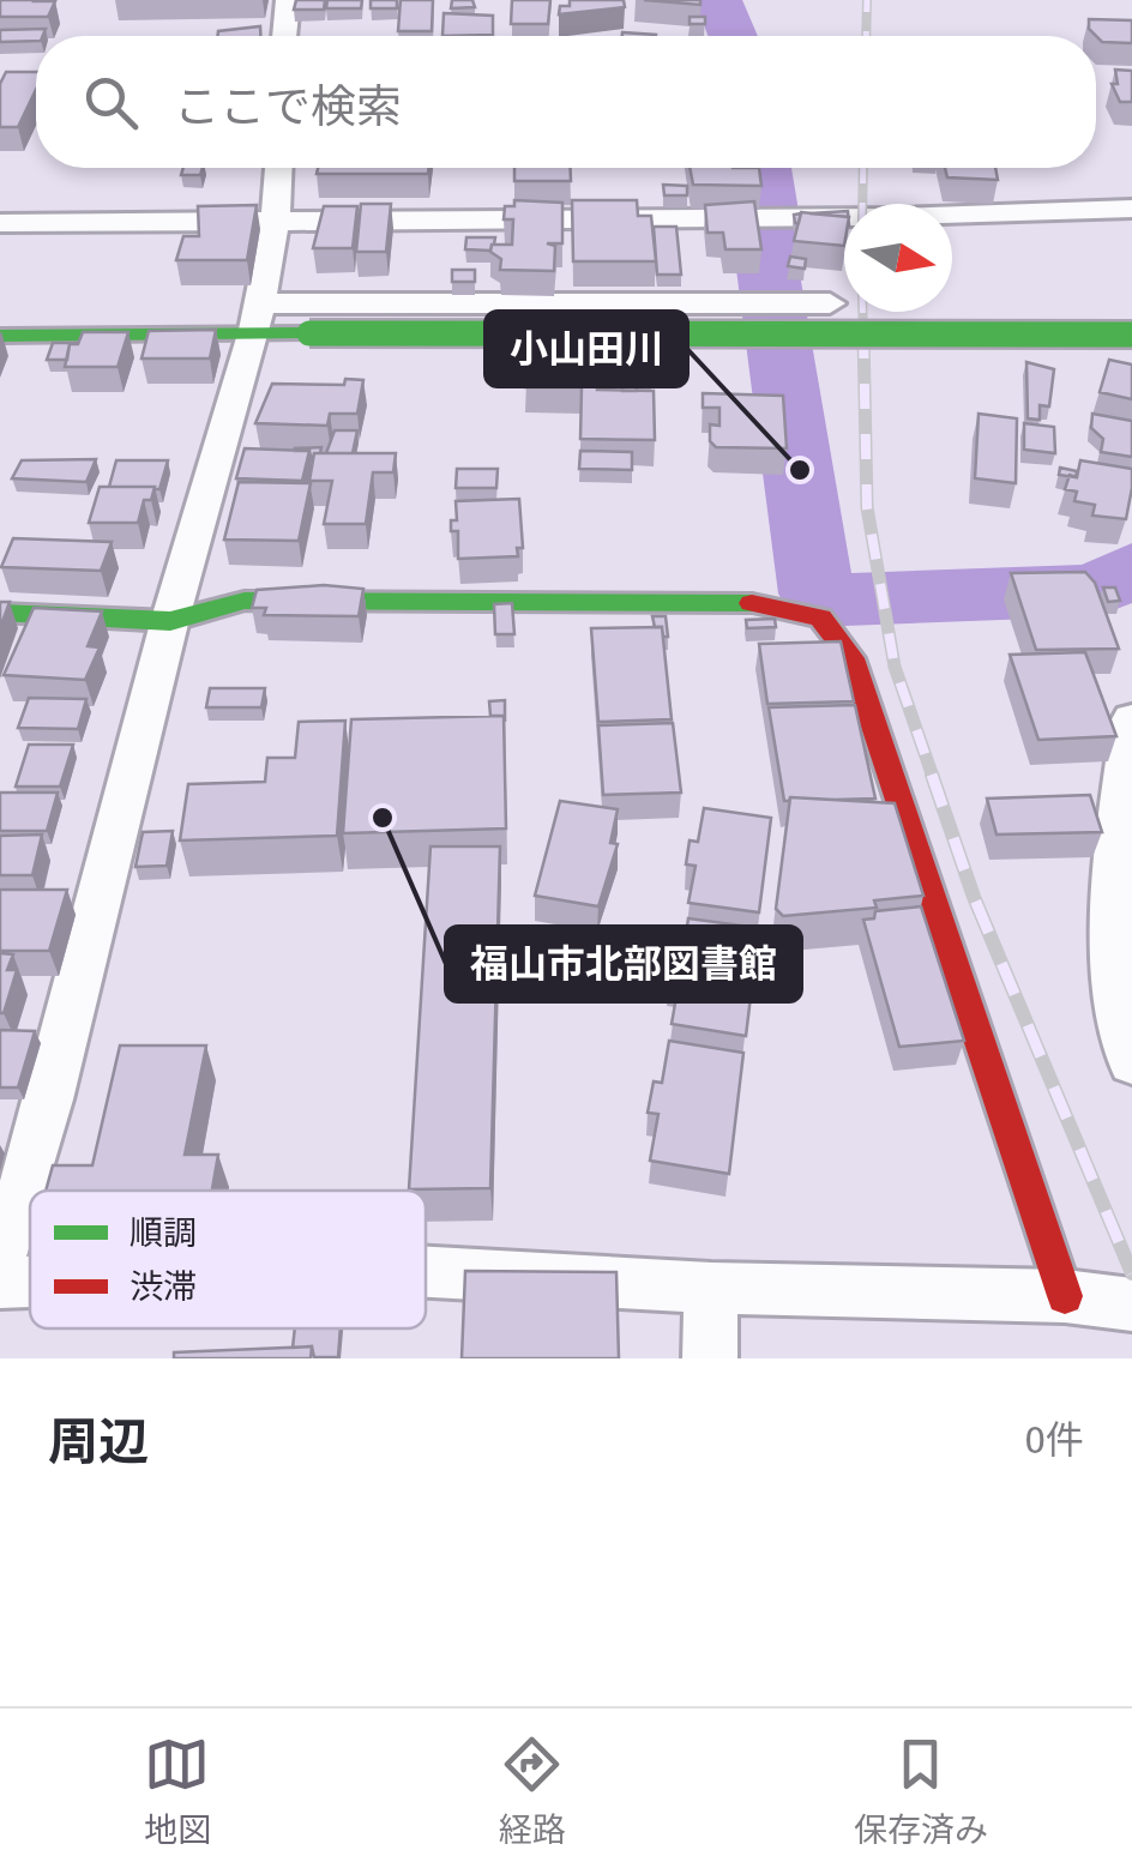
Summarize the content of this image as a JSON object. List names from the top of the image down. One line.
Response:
{"places":["小山田川","福山市北部図書館"],"legend":["順調","渋滞"],"north":"right","page":{"search":"ここで検索","heading":["周辺","0件"],"nav":["地図","経路","保存済み"]}}
